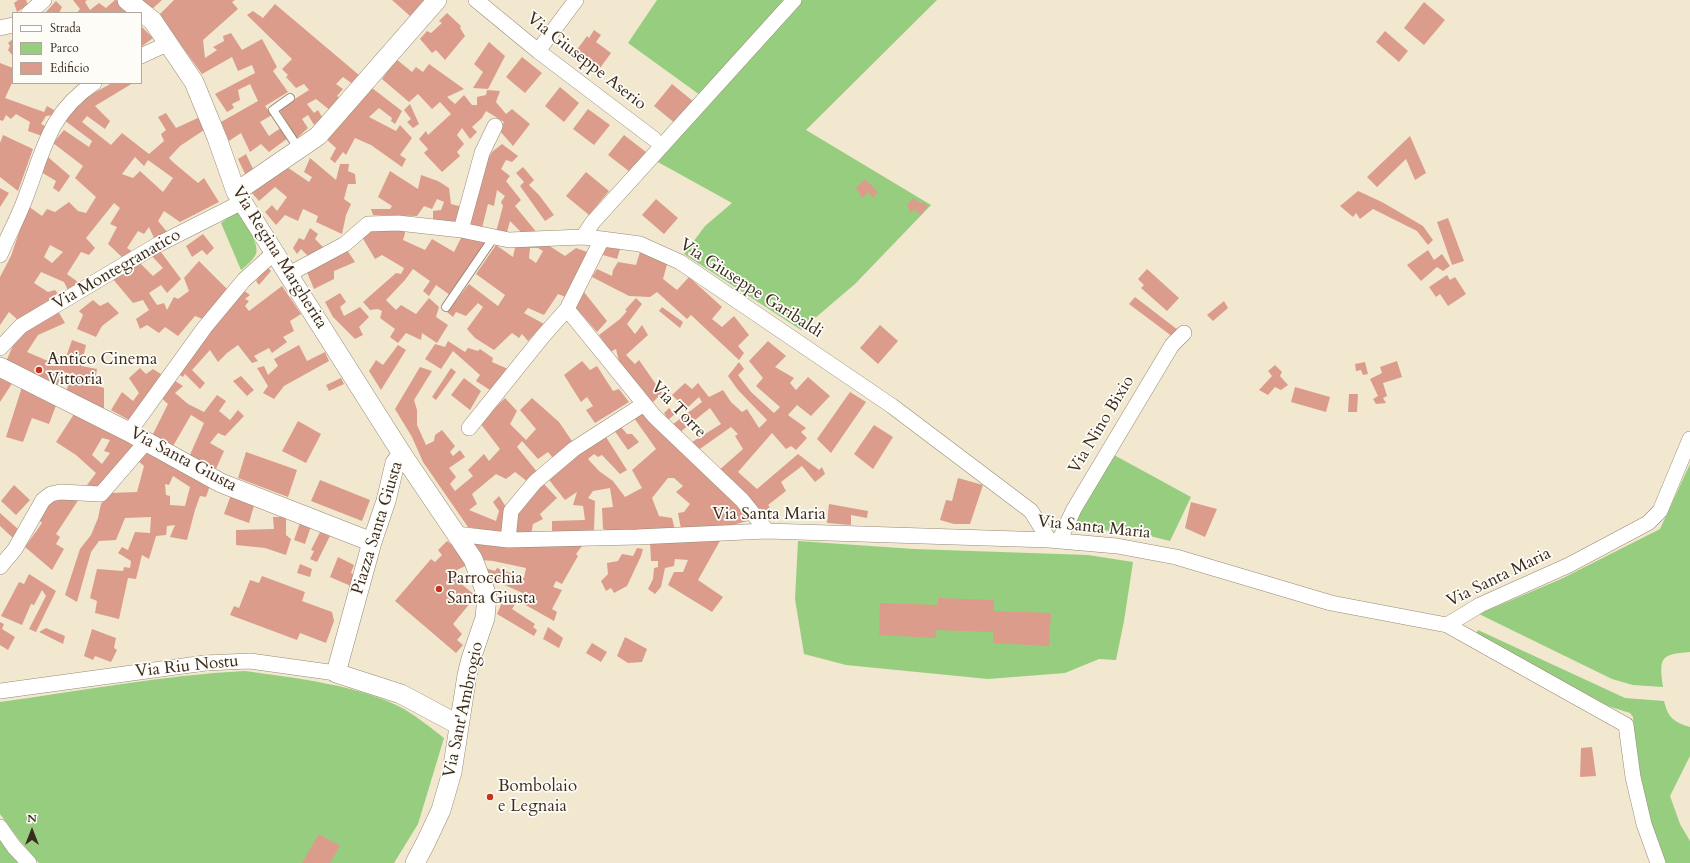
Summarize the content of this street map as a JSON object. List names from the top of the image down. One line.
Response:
{"streets":{"street":["Via Giuseppe Aserio","Via Regina Margherita","Via Montegranatico","Via Giuseppe Garibaldi","Via Torre","Via Nino Bixio","Via Santa Giusta","Via Santa Maria","Piazza Santa Giusta","Via Riu Nostu","Via Sant'Ambrogio"]},"crossings":[["Via Regina Margherita","Via Montegranatico"],["Via Regina Margherita","Via Giuseppe Garibaldi"],["Via Regina Margherita","Piazza Santa Giusta"],["Via Giuseppe Garibaldi","Via Nino Bixio"],["Via Giuseppe Garibaldi","Via Santa Maria"],["Via Torre","Via Santa Maria"],["Via Nino Bixio","Via Santa Maria"],["Via Santa Giusta","Piazza Santa Giusta"],["Via Santa Maria","Piazza Santa Giusta"],["Via Santa Maria","Via Sant'Ambrogio"],["Piazza Santa Giusta","Via Riu Nostu"],["Piazza Santa Giusta","Via Sant'Ambrogio"],["Via Riu Nostu","Via Sant'Ambrogio"]],"places":["Antico Cinema Vittoria","Parrocchia Santa Giusta","Bombolaio e Legnaia"],"legend":["Strada","Parco","Edificio"],"north":"top"}
